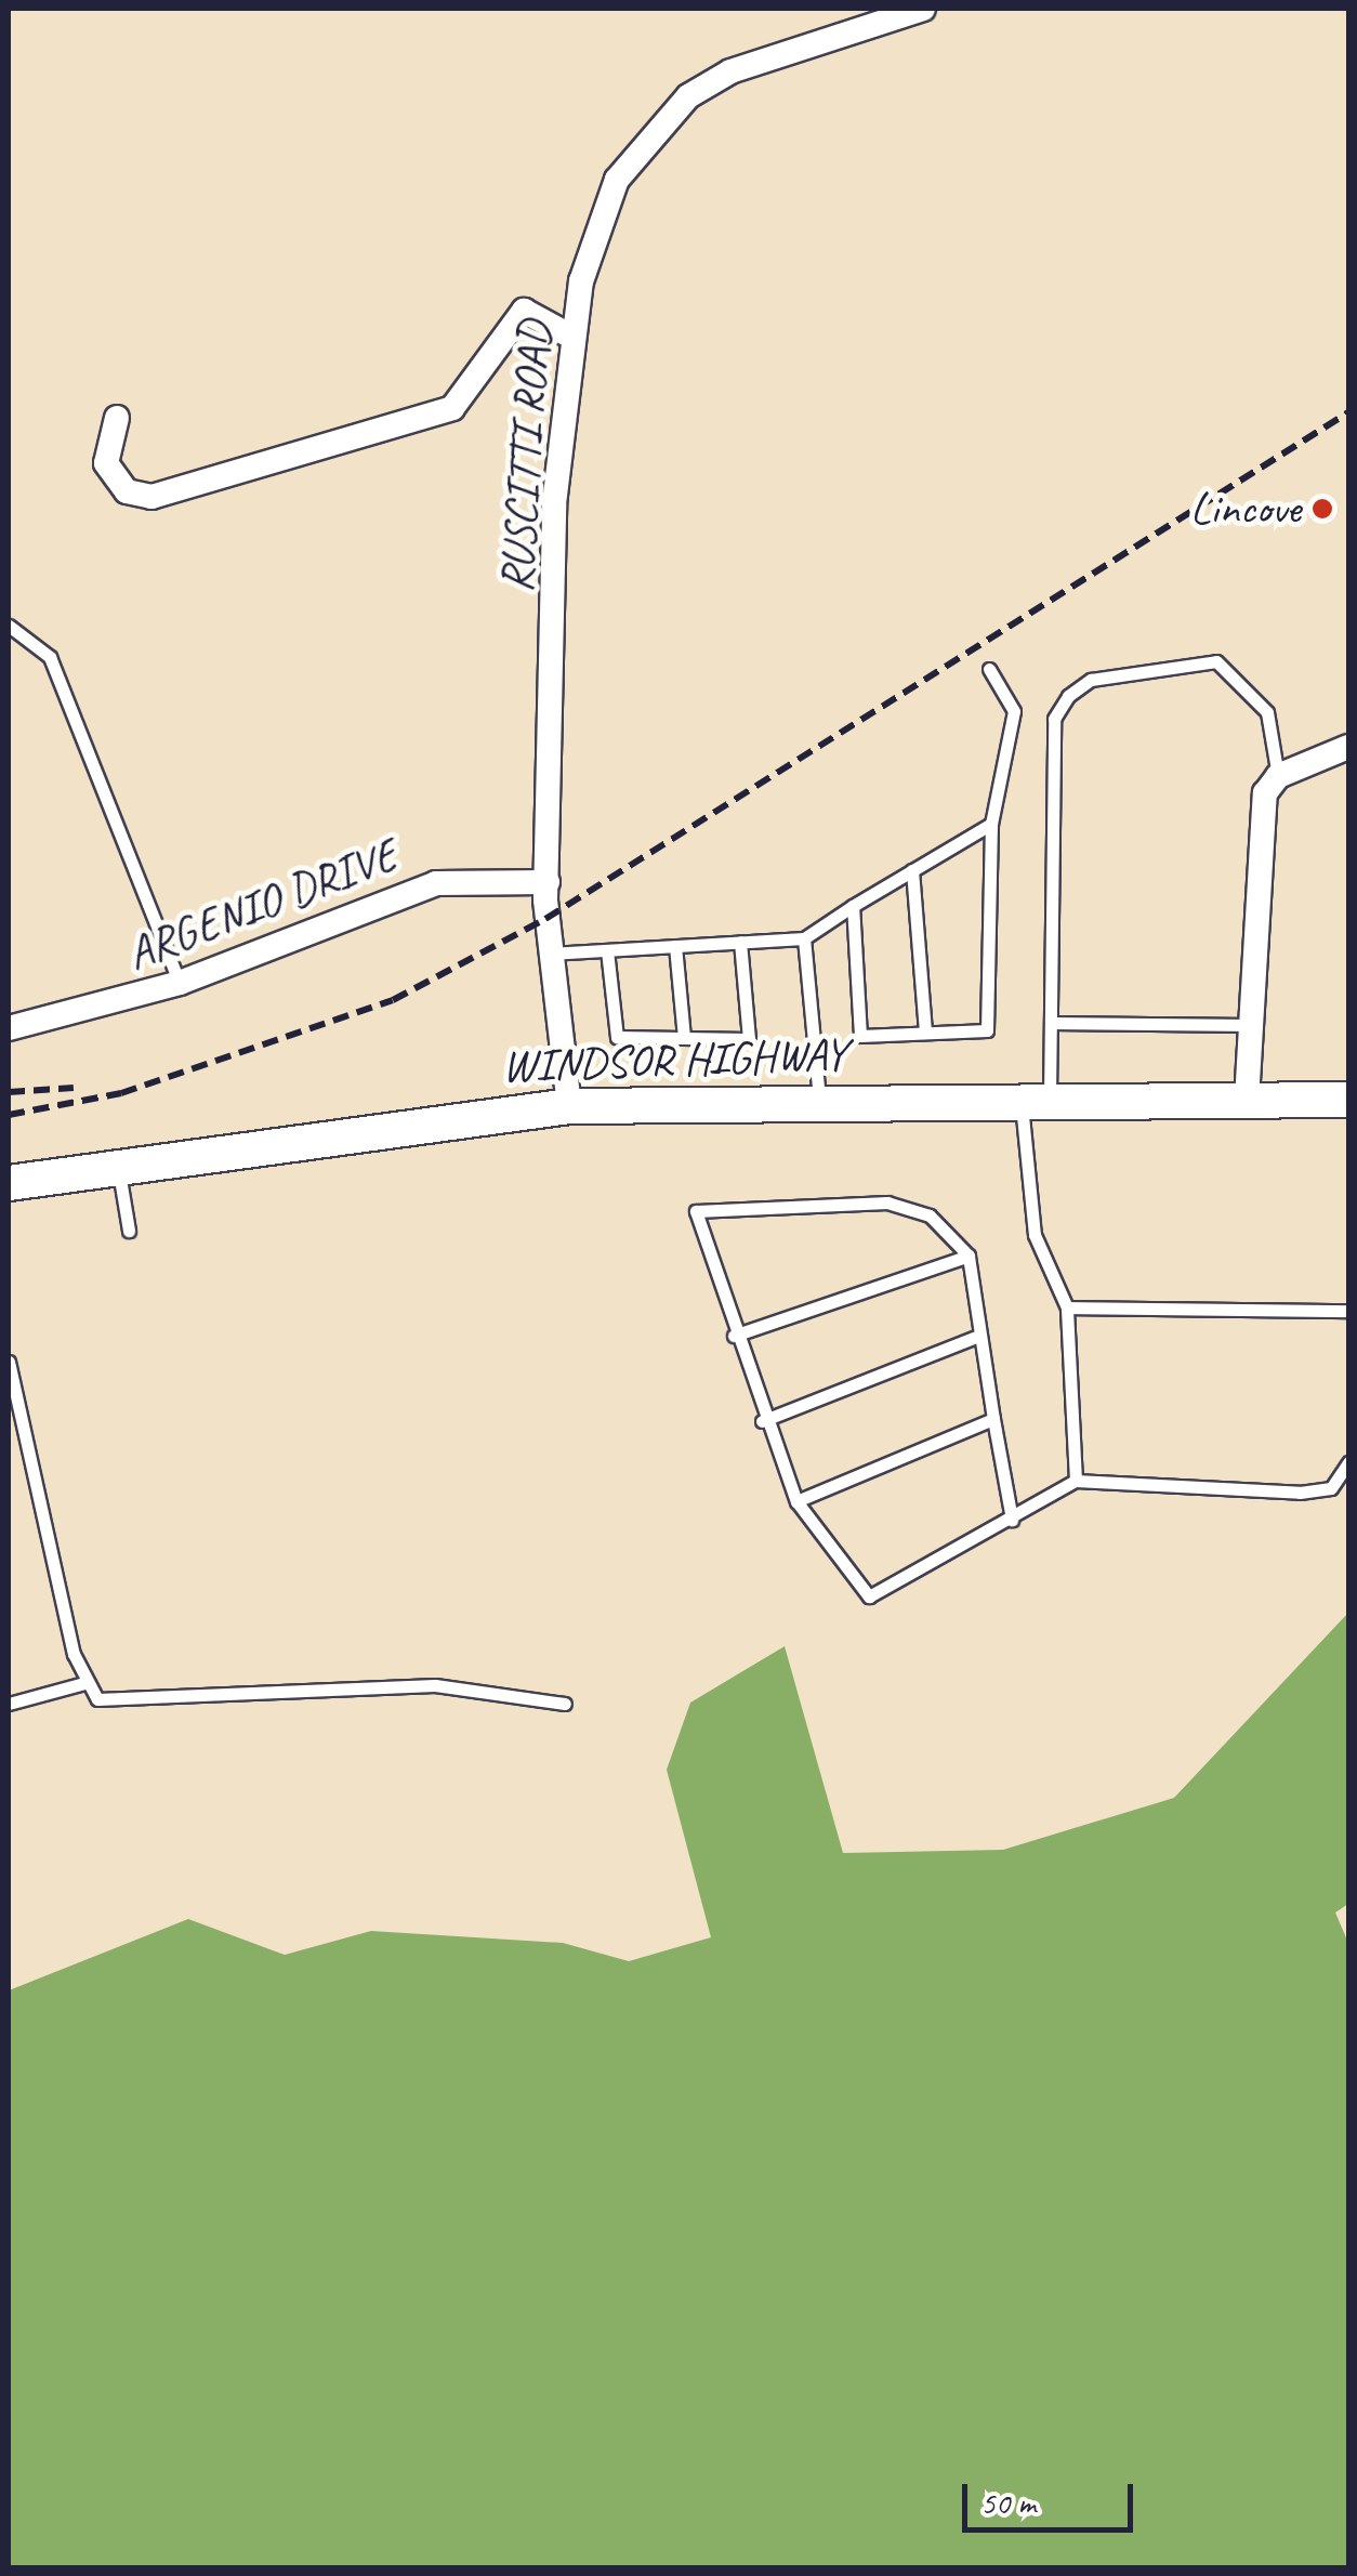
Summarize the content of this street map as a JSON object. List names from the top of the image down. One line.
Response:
{"streets":{"main road":["WINDSOR HIGHWAY"],"street":["RUSCITTI ROAD","ARGENIO DRIVE"]},"crossings":[["RUSCITTI ROAD","ARGENIO DRIVE"],["RUSCITTI ROAD","WINDSOR HIGHWAY"]],"places":["Lincove"],"scale_bar":"50 m"}
